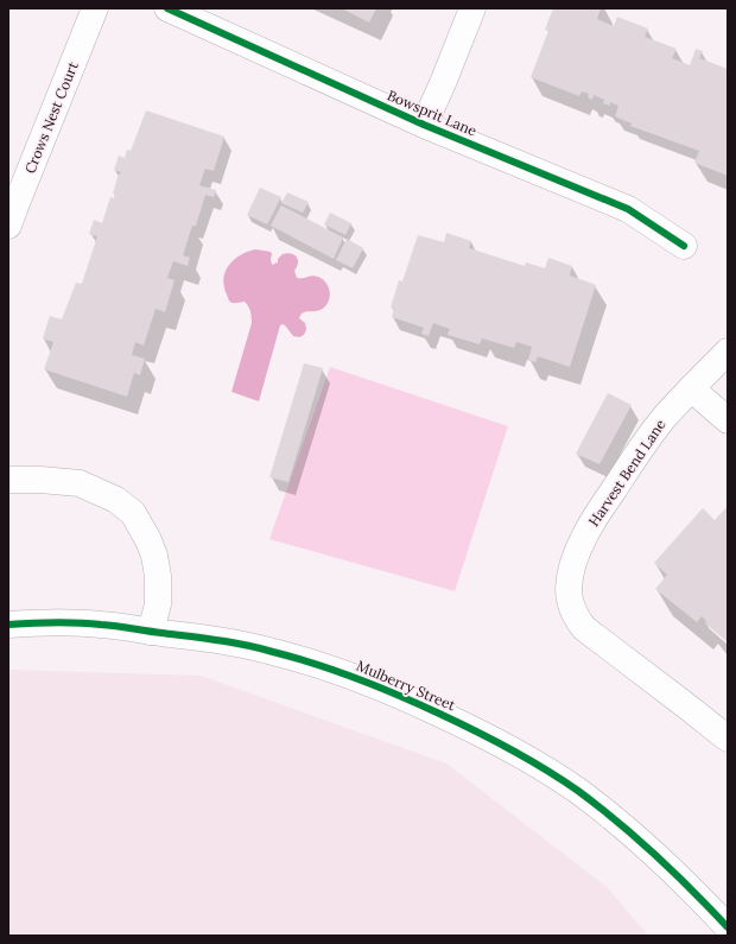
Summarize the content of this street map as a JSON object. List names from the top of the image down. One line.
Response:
{"streets":{"street":["Bowsprit Lane","Crows Nest Court","Harvest Bend Lane","Mulberry Street"]}}
